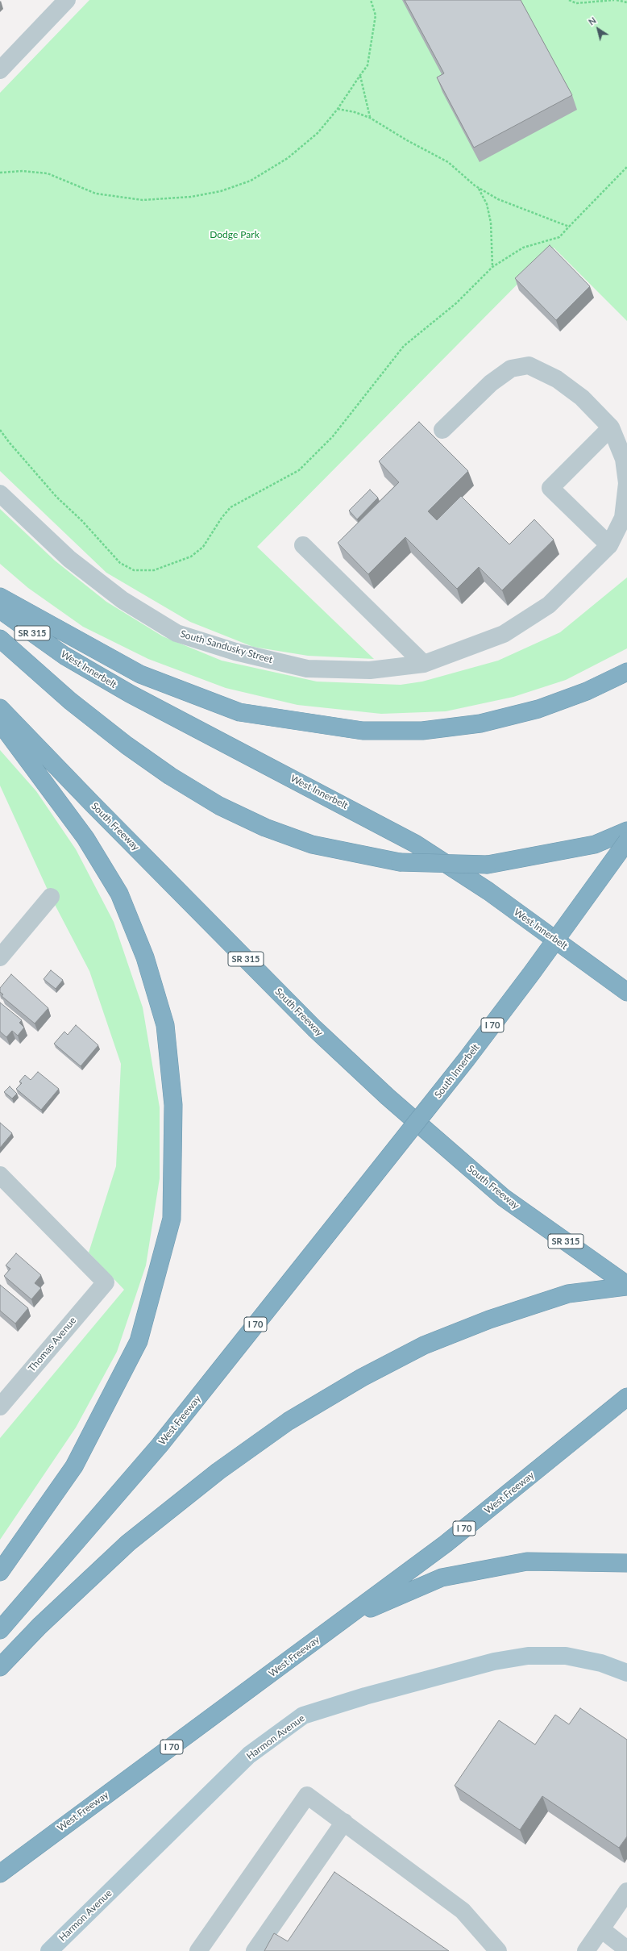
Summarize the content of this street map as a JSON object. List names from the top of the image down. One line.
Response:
{"streets":{"highway":["SR 315","West Innerbelt","South Freeway","I 70","South Innerbelt","West Freeway"],"main road":["Harmon Avenue"],"street":["South Sandusky Street","Thomas Avenue"]},"crossings":[["South Innerbelt","West Freeway"]],"parks":["Dodge Park"],"north":"top left"}
